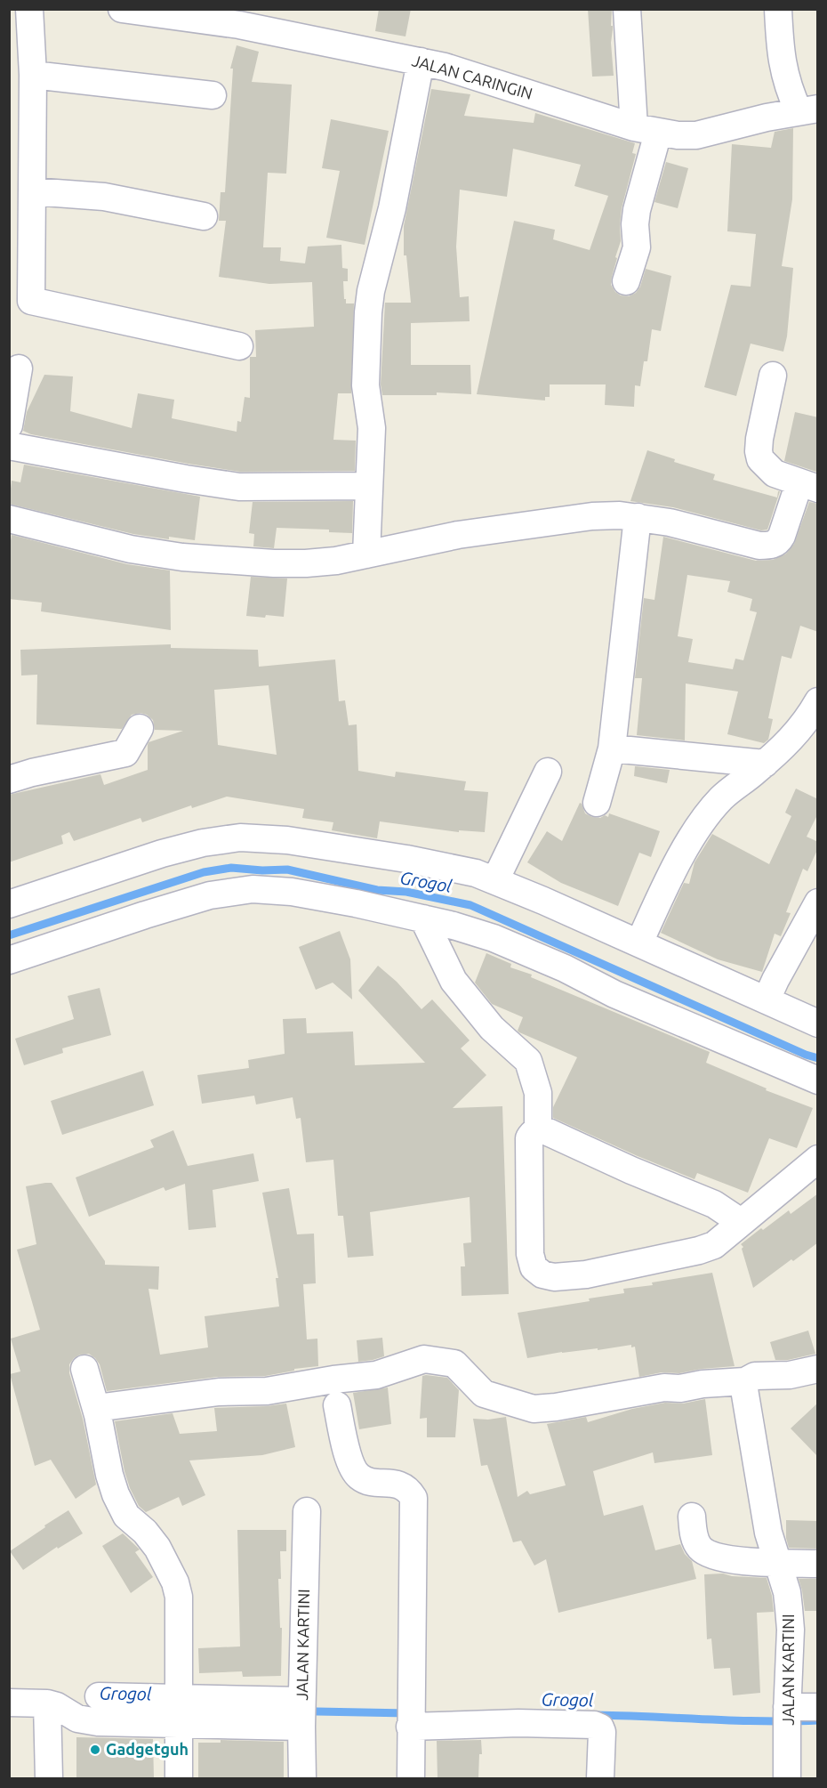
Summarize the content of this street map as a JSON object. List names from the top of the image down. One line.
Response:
{"streets":{"street":["JALAN CARINGIN","JALAN KARTINI"]},"water":["Grogol"],"places":["Gadgetguh"]}
